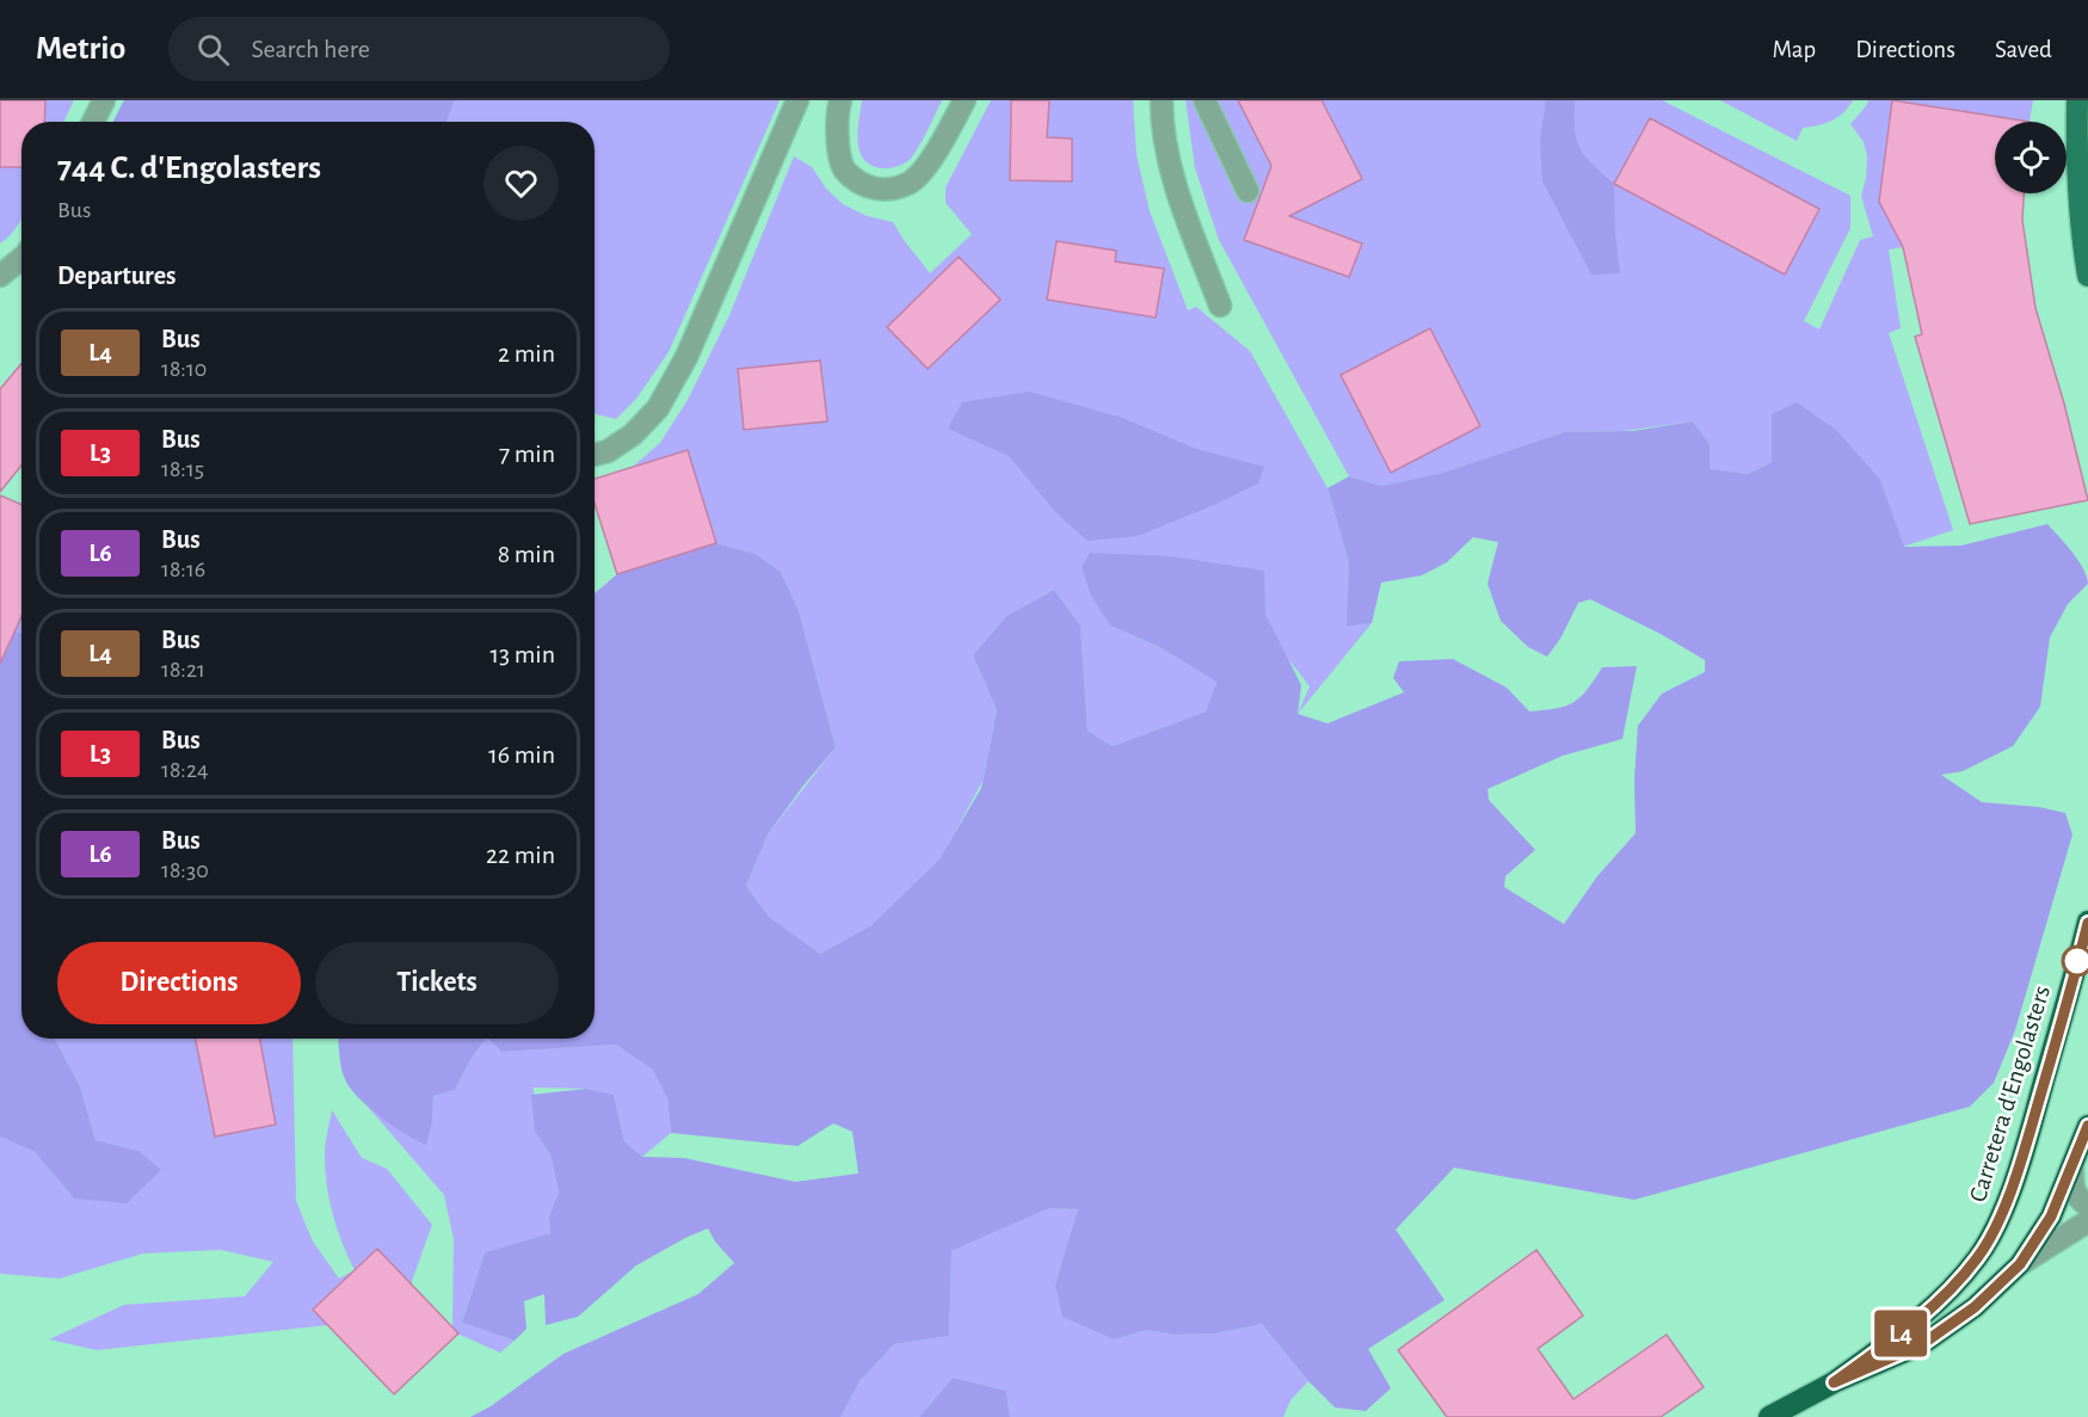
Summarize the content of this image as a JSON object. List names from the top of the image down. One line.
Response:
{"streets":{"highway":["Carretera d'Engolasters"]},"lines":["bus line L4"],"page":{"header":"Metrio","search":"Search here","nav":["Map","Directions","Saved"],"on_map":"L4","heading":[["744 C. d'Engolasters","Bus"],"Departures"],"list":[{"mark":"L4","name":"Bus","note":"18:10","value":"2 min"},{"mark":"L3","name":"Bus","note":"18:15","value":"7 min"},{"mark":"L6","name":"Bus","note":"18:16","value":"8 min"},{"mark":"L4","name":"Bus","note":"18:21","value":"13 min"},{"mark":"L3","name":"Bus","note":"18:24","value":"16 min"},{"mark":"L6","name":"Bus","note":"18:30","value":"22 min"}],"buttons":["Directions","Tickets"]}}
